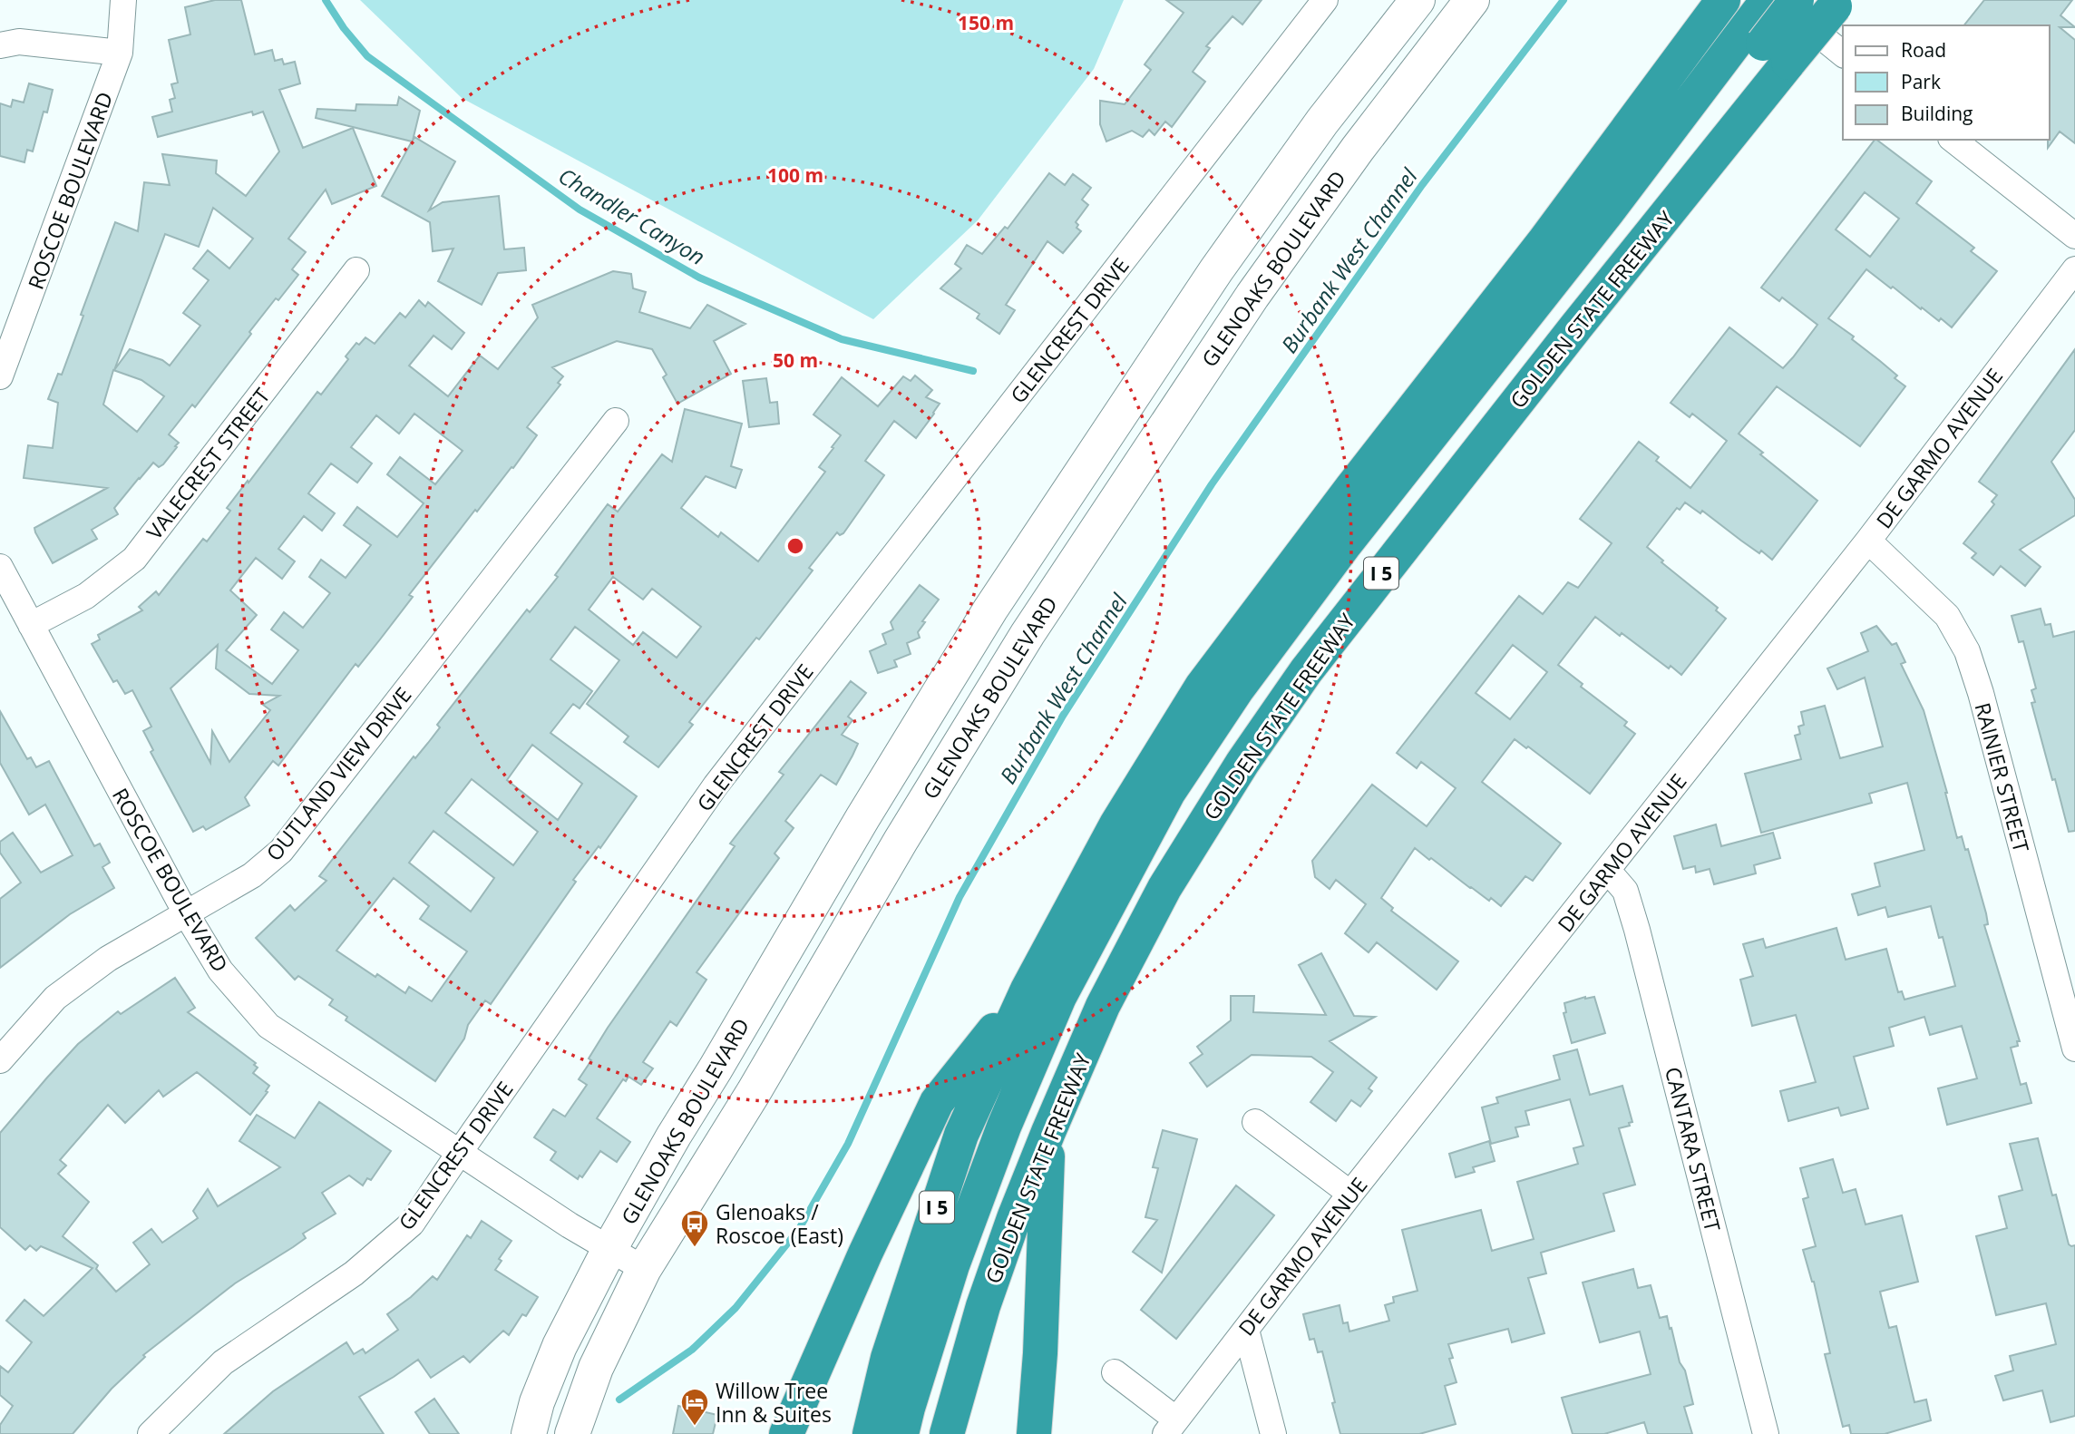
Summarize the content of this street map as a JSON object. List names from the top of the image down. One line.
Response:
{"streets":{"highway":["GOLDEN STATE FREEWAY","I 5"],"main road":["GLENOAKS BOULEVARD"],"street":["ROSCOE BOULEVARD","GLENCREST DRIVE","DE GARMO AVENUE","VALECREST STREET","OUTLAND VIEW DRIVE","RAINIER STREET","CANTARA STREET"]},"crossings":[["ROSCOE BOULEVARD","GLENOAKS BOULEVARD"],["ROSCOE BOULEVARD","GLENCREST DRIVE"],["ROSCOE BOULEVARD","VALECREST STREET"],["ROSCOE BOULEVARD","OUTLAND VIEW DRIVE"],["DE GARMO AVENUE","RAINIER STREET"],["DE GARMO AVENUE","CANTARA STREET"]],"water":["Chandler Canyon","Burbank West Channel"],"places":{"bus stop":["Glenoaks / Roscoe (East)"],"hotel":["Willow Tree Inn & Suites"]},"legend":["Road","Park","Building"],"rings":["150 m","100 m","50 m"]}
